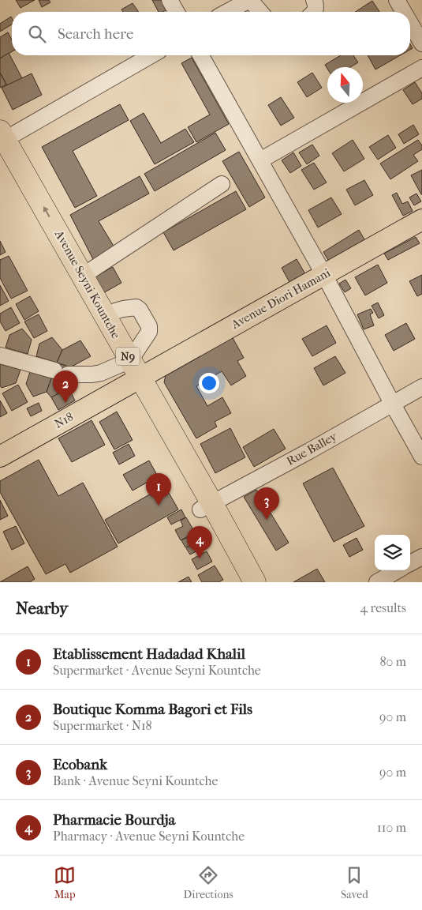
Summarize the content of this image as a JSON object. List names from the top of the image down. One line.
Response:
{"streets":{"highway":["Avenue Seyni Kountche","N9"],"main road":["Avenue Diori Hamani","N18"],"street":["Rue Balley"]},"crossings":[["Avenue Seyni Kountche","Avenue Diori Hamani"],["Avenue Seyni Kountche","N18"],["Avenue Seyni Kountche","Rue Balley"],["Avenue Diori Hamani","N18"]],"north":"top","page":{"search":"Search here","pins":["2","1","3","4"],"heading":["Nearby","4 results"],"list":[{"mark":"1","name":"Etablissement Hadadad Khalil","note":"Supermarket · Avenue Seyni Kountche","value":"80 m"},{"mark":"2","name":"Boutique Komma Bagori et Fils","note":"Supermarket · N18","value":"90 m"},{"mark":"3","name":"Ecobank","note":"Bank · Avenue Seyni Kountche","value":"90 m"},{"mark":"4","name":"Pharmacie Bourdja","note":"Pharmacy · Avenue Seyni Kountche","value":"110 m"}],"nav":["Map","Directions","Saved"]}}
